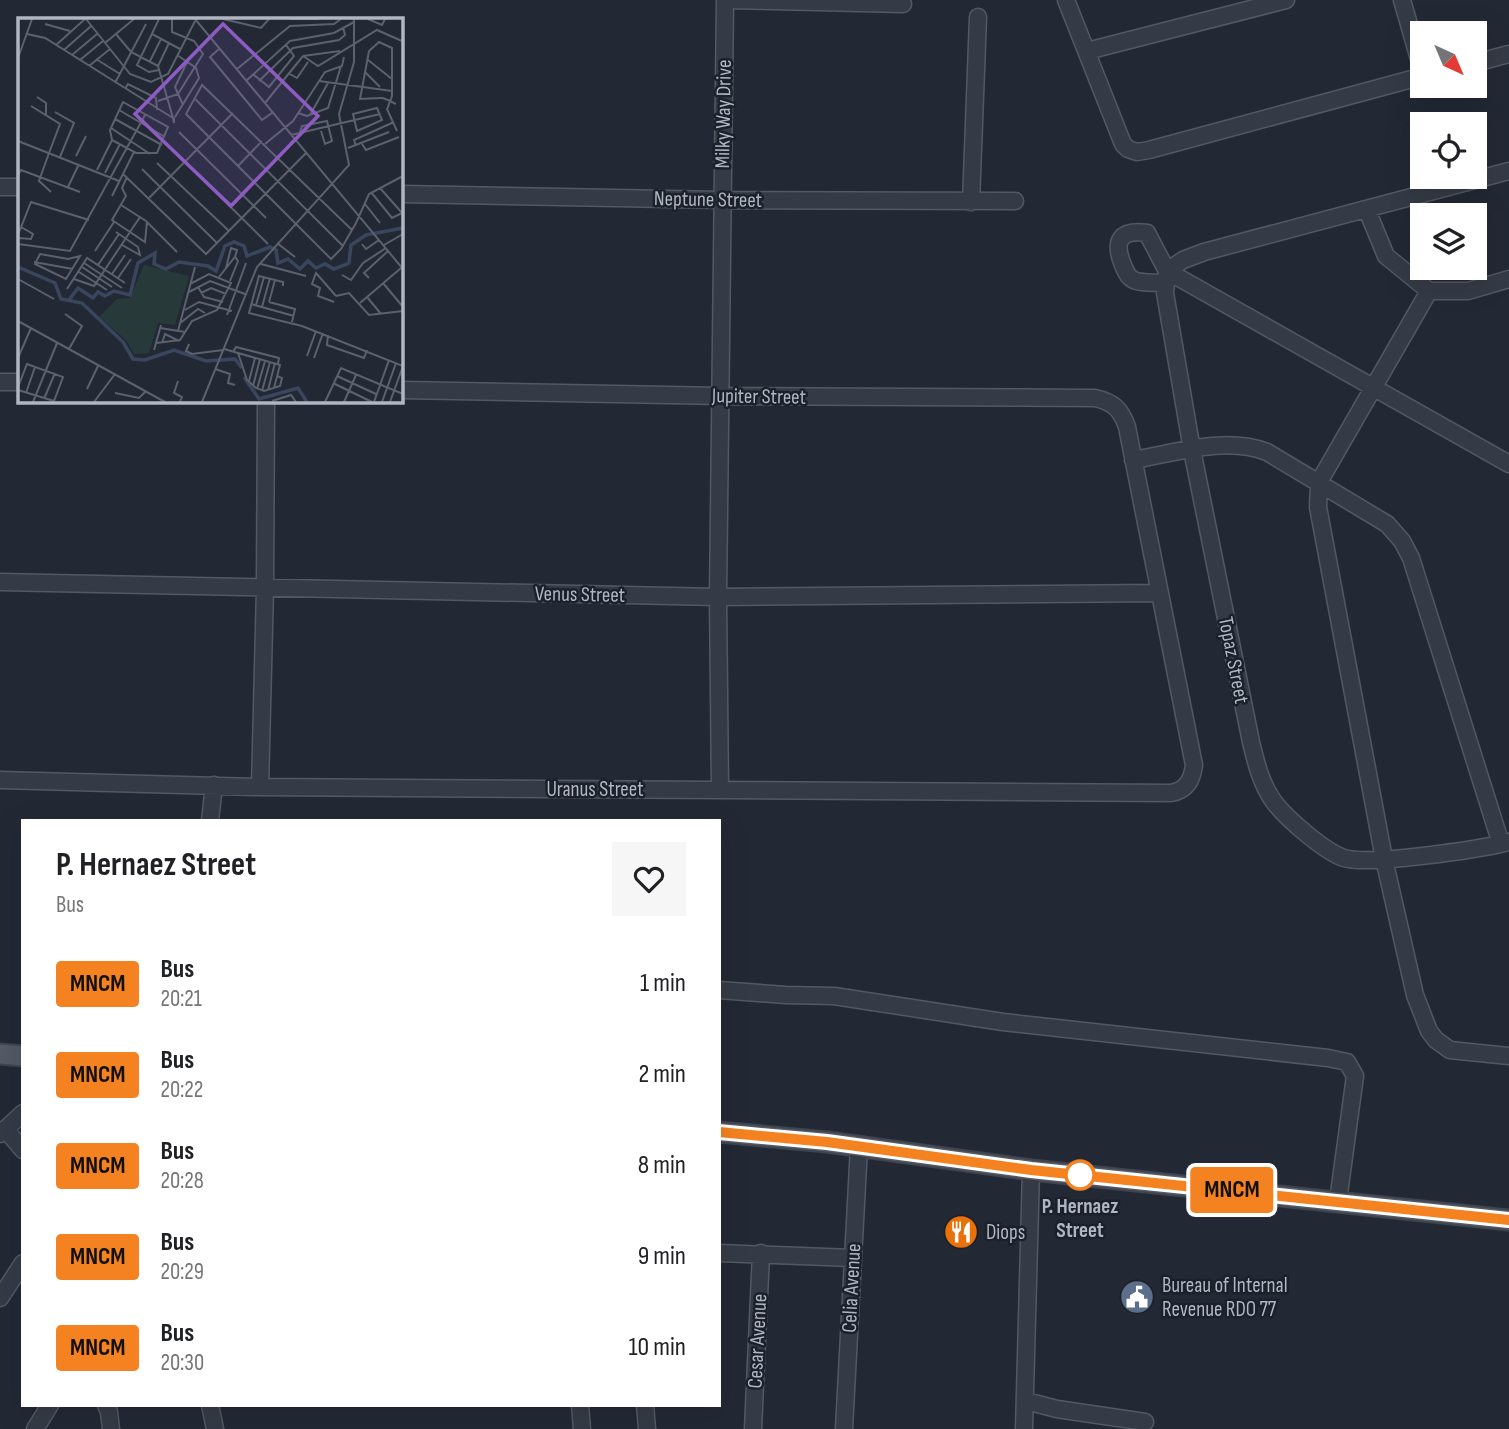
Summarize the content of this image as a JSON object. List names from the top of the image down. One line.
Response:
{"streets":{"street":["Milky Way Drive","Neptune Street","Jupiter Street","Venus Street","Topaz Street","Uranus Street","Celia Avenue","Cesar Avenue"]},"crossings":[["Milky Way Drive","Neptune Street"],["Milky Way Drive","Jupiter Street"],["Milky Way Drive","Venus Street"],["Milky Way Drive","Uranus Street"],["Venus Street","Uranus Street"]],"places":{"other":["P. Hernaez Street"],"restaurant":["Diops"],"public building":["Bureau of Internal Revenue RDO 77"]},"lines":["bus line MNCM"],"north":"bottom right","page":{"on_map":"MNCM","heading":["P. Hernaez Street","Bus"],"list":[{"mark":"MNCM","name":"Bus","note":"20:21","value":"1 min"},{"mark":"MNCM","name":"Bus","note":"20:22","value":"2 min"},{"mark":"MNCM","name":"Bus","note":"20:28","value":"8 min"},{"mark":"MNCM","name":"Bus","note":"20:29","value":"9 min"},{"mark":"MNCM","name":"Bus","note":"20:30","value":"10 min"}]}}
